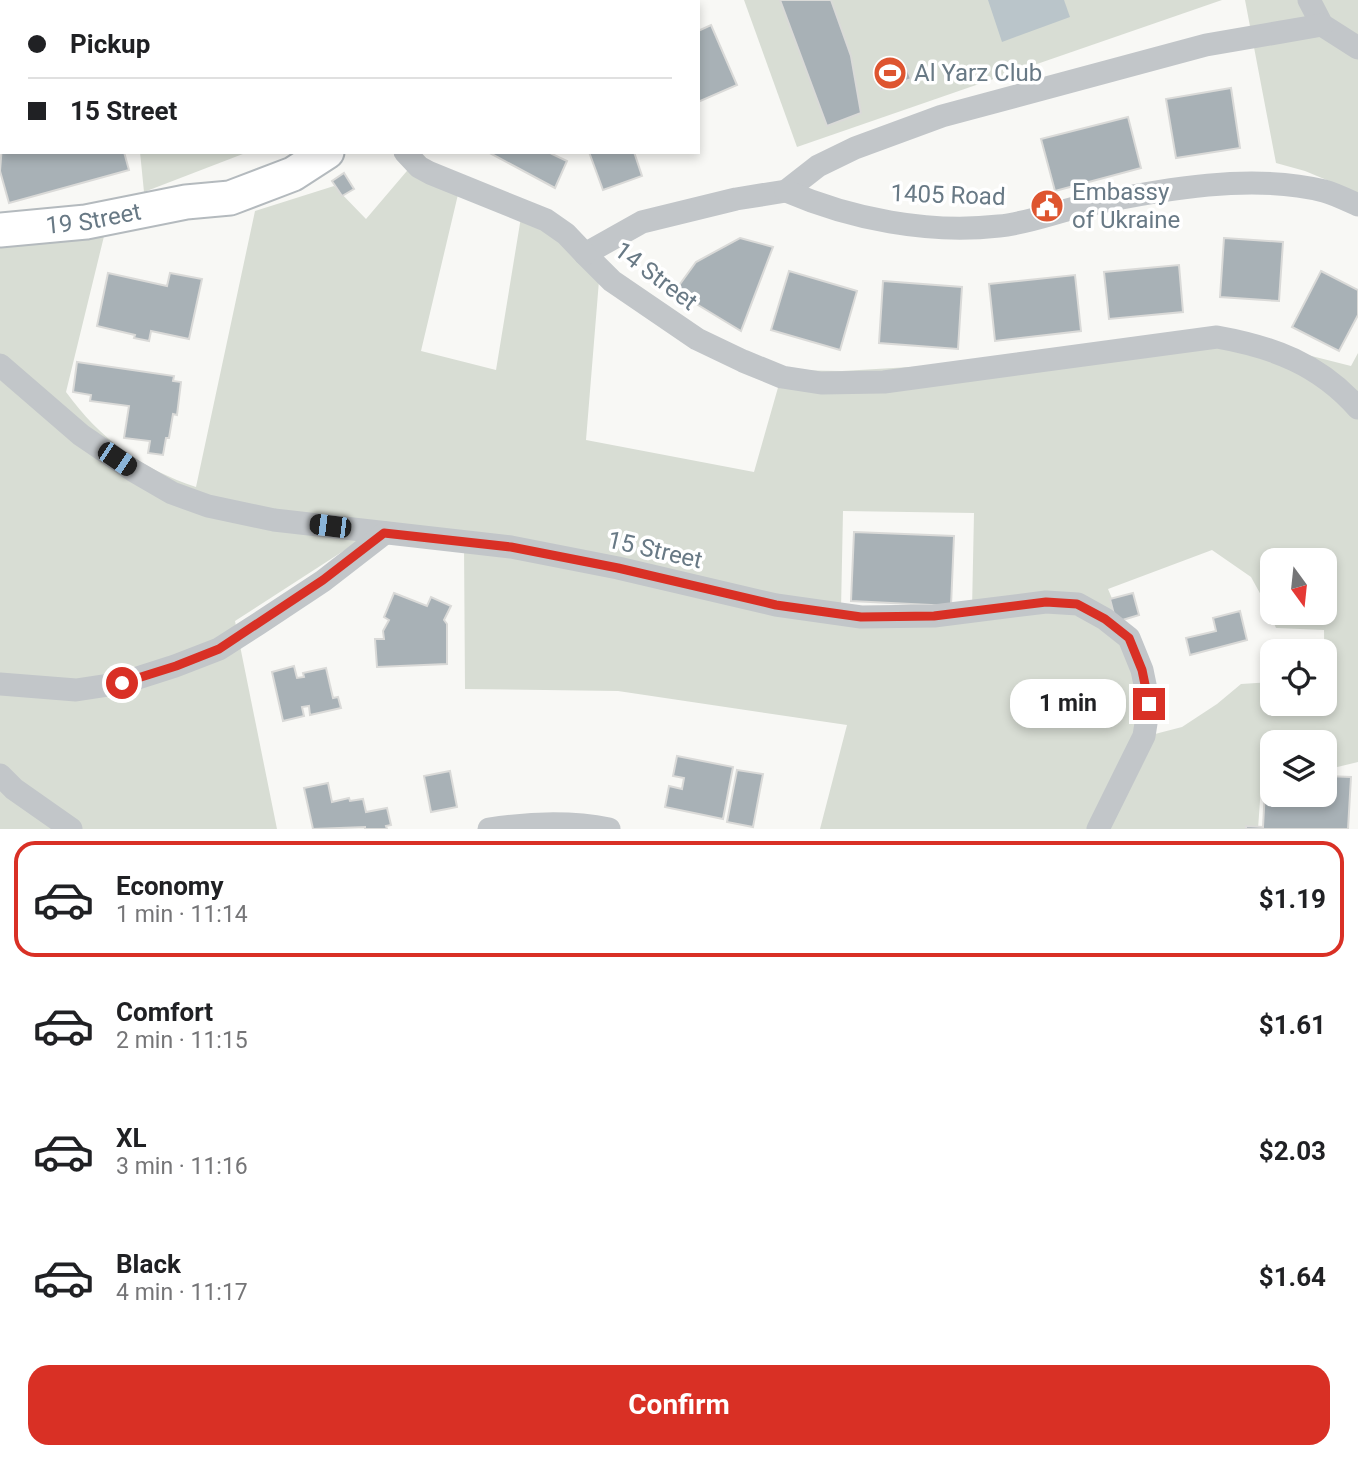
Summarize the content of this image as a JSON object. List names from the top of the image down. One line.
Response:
{"streets":{"main road":["19 Street"],"street":["1405 Road","14 Street","15 Street"]},"crossings":[["1405 Road","14 Street"]],"places":{"sports":["Al Yarz Club"],"public building":["Embassy of Ukraine"]},"north":"bottom","page":{"banner":["Pickup","15 Street"],"bubble":"1 min","list":[{"name":"Economy","note":"1 min · 11:14","value":"$1.19"},{"name":"Comfort","note":"2 min · 11:15","value":"$1.61"},{"name":"XL","note":"3 min · 11:16","value":"$2.03"},{"name":"Black","note":"4 min · 11:17","value":"$1.64"}],"buttons":"Confirm"}}
